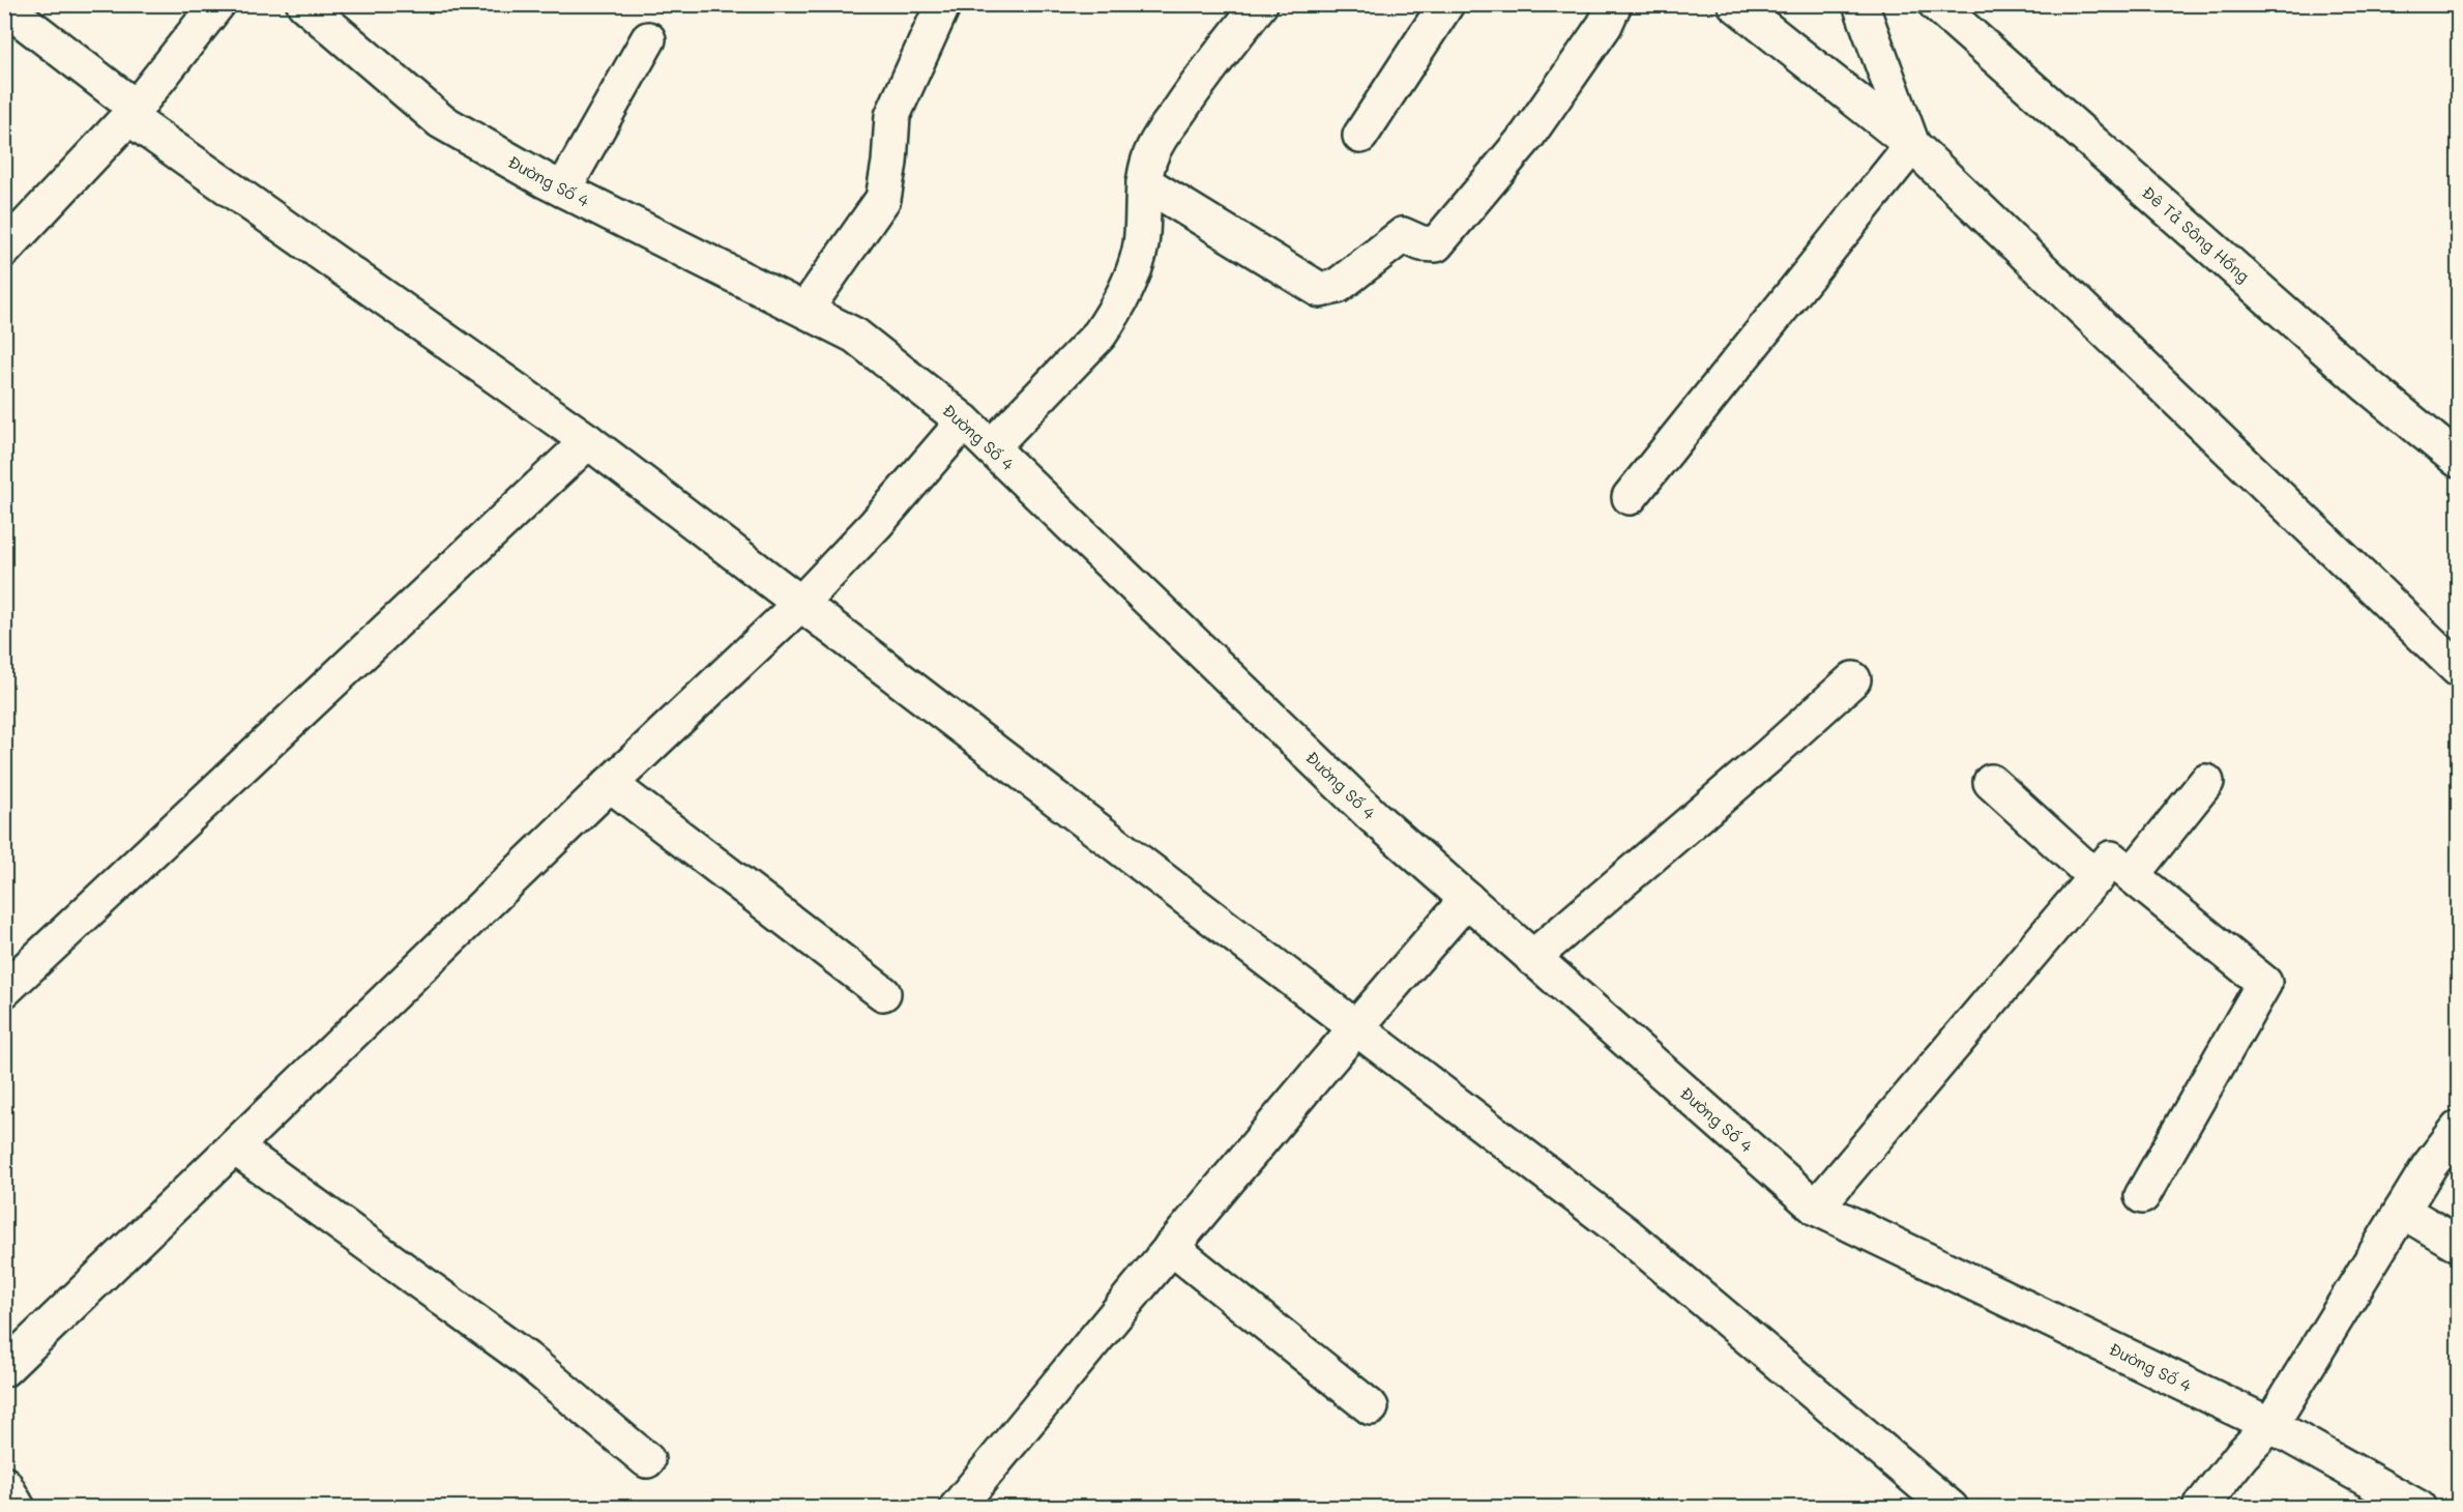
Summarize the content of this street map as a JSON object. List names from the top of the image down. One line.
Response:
{"streets":{"street":["Đường Số 4","Đê Tả Sông Hồng"]}}
